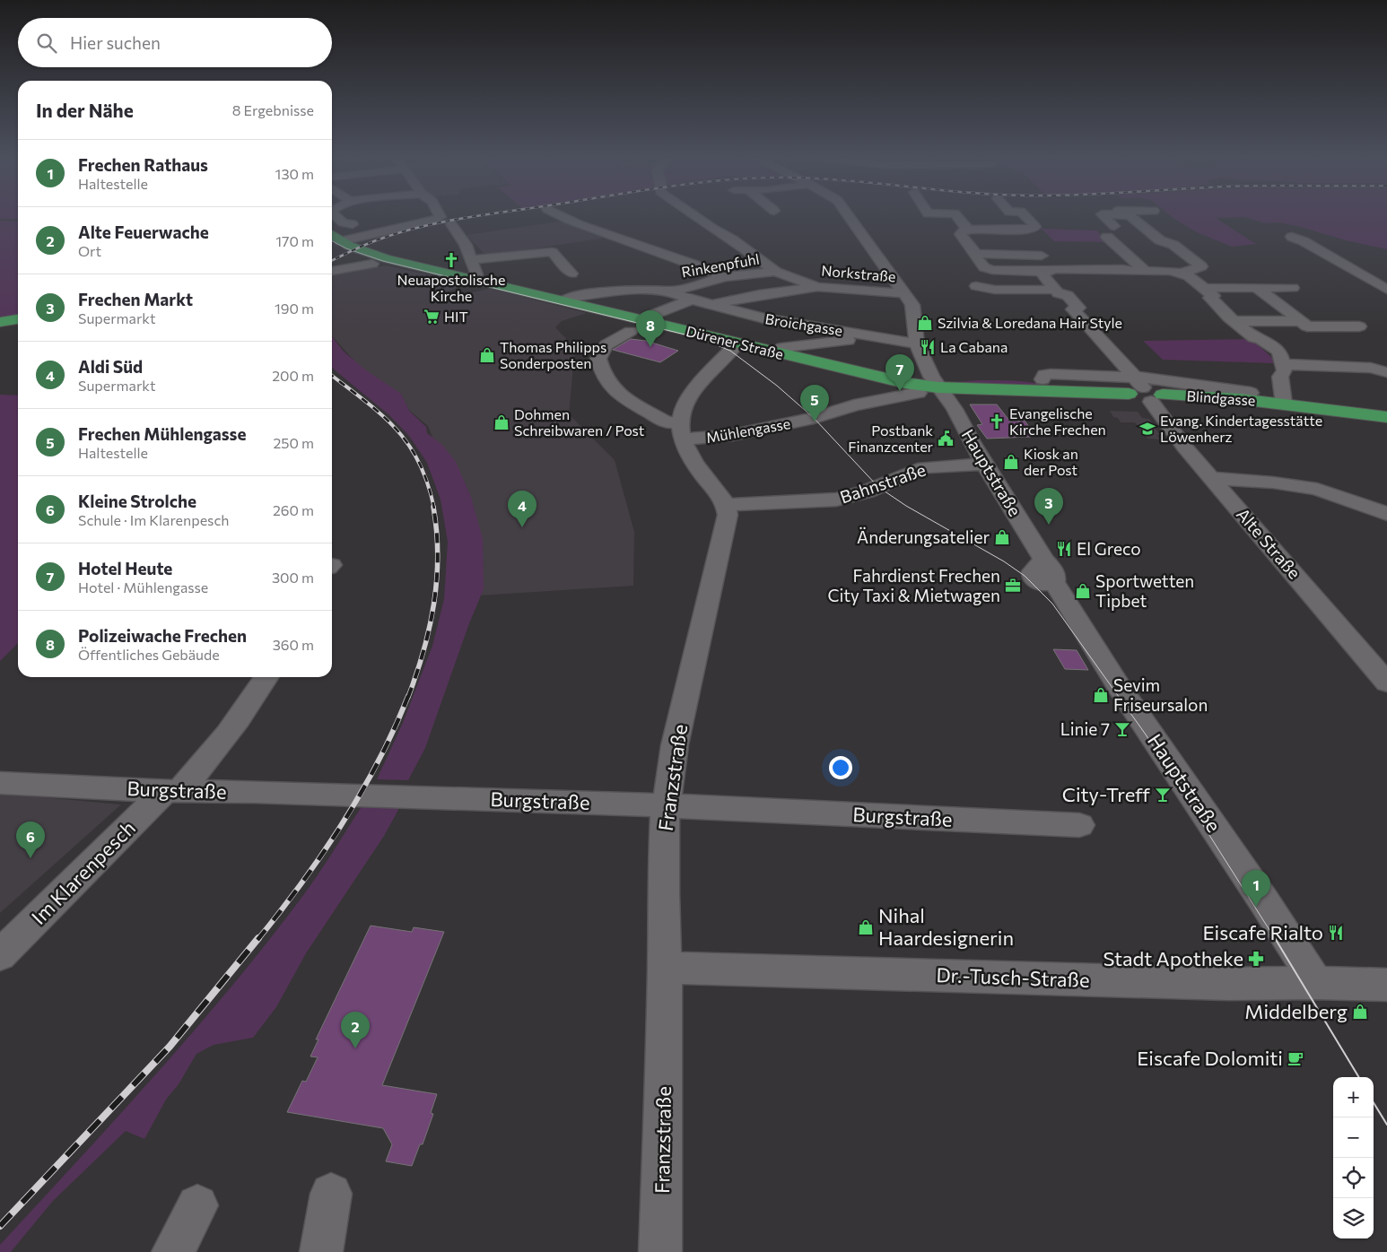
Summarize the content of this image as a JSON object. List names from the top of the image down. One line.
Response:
{"streets":{"main road":["Dürener Straße","Blindgasse"],"street":["Rinkenpfuhl","Norkstraße","Broichgasse","Mühlengasse","Hauptstraße","Bahnstraße","Alte Straße","Franzstraße","Burgstraße","Im Klarenpesch","Dr.-Tusch-Straße"]},"crossings":[["Rinkenpfuhl","Norkstraße"],["Rinkenpfuhl","Broichgasse"],["Norkstraße","Hauptstraße"],["Broichgasse","Mühlengasse"],["Broichgasse","Hauptstraße"],["Dürener Straße","Blindgasse"],["Dürener Straße","Mühlengasse"],["Dürener Straße","Hauptstraße"],["Blindgasse","Hauptstraße"],["Blindgasse","Alte Straße"],["Hauptstraße","Bahnstraße"],["Hauptstraße","Dr.-Tusch-Straße"],["Bahnstraße","Franzstraße"],["Franzstraße","Burgstraße"],["Franzstraße","Dr.-Tusch-Straße"],["Burgstraße","Im Klarenpesch"]],"places":{"church":["Neuapostolische Kirche","Evangelische Kirche Frechen"],"supermarket":["HIT"],"shop":["Szilvia & Loredana Hair Style","Thomas Philipps Sonderposten","Dohmen Schreibwaren / Post","Kiosk an der Post","Änderungsatelier","Sportwetten Tipbet","Sevim Friseursalon","Nihal Haardesignerin","Middelberg"],"restaurant":["La Cabana","El Greco","Eiscafe Rialto"],"school or university":["Evang. Kindertagesstätte Löwenherz"],"public building":["Postbank Finanzcenter"],"office":["Fahrdienst Frechen City Taxi & Mietwagen"],"bar":["Linie 7","City-Treff"],"pharmacy":["Stadt Apotheke"],"cafe":["Eiscafe Dolomiti"]},"page":{"search":"Hier suchen","heading":["In der Nähe","8 Ergebnisse"],"list":[{"mark":"1","name":"Frechen Rathaus","note":"Haltestelle","value":"130 m"},{"mark":"2","name":"Alte Feuerwache","note":"Ort","value":"170 m"},{"mark":"3","name":"Frechen Markt","note":"Supermarkt","value":"190 m"},{"mark":"4","name":"Aldi Süd","note":"Supermarkt","value":"200 m"},{"mark":"5","name":"Frechen Mühlengasse","note":"Haltestelle","value":"250 m"},{"mark":"6","name":"Kleine Strolche","note":"Schule · Im Klarenpesch","value":"260 m"},{"mark":"7","name":"Hotel Heute","note":"Hotel · Mühlengasse","value":"300 m"},{"mark":"8","name":"Polizeiwache Frechen","note":"Öffentliches Gebäude","value":"360 m"}],"pins":["8","7","5","3","4","6","1","2"],"map_buttons":["+","−"]}}
